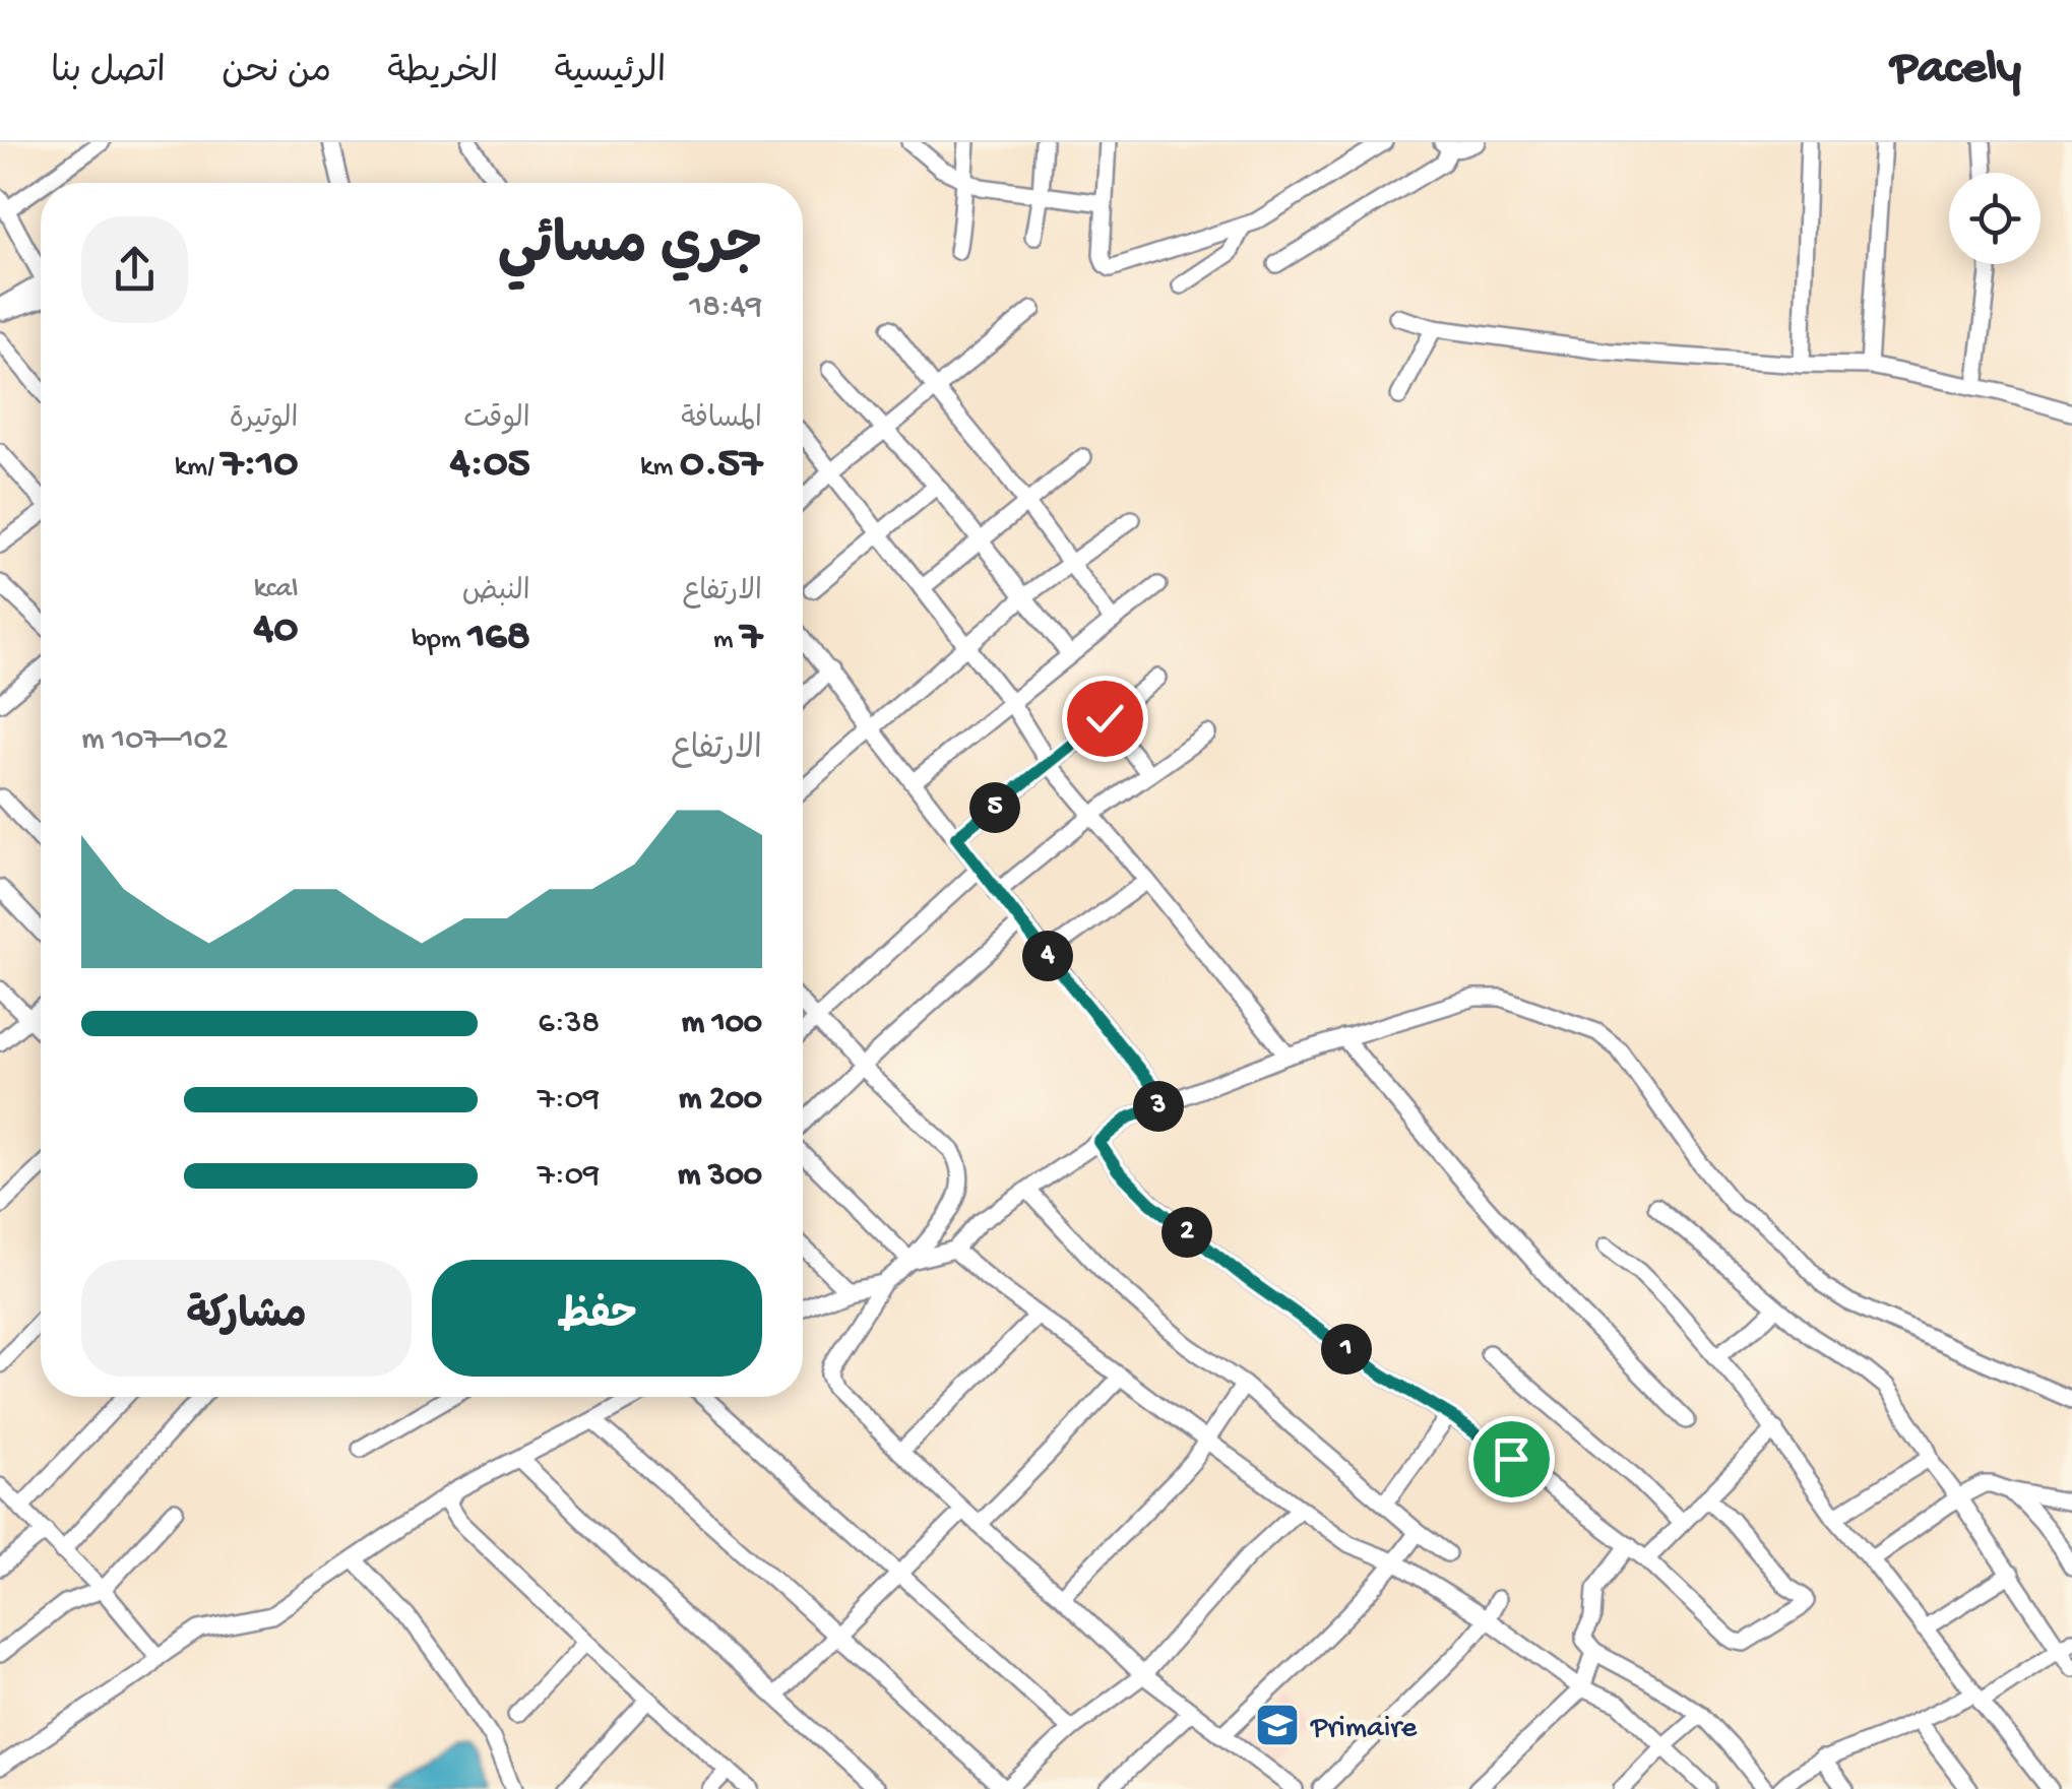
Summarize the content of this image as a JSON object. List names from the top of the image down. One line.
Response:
{"places":{"school or university":["Primaire"]},"page":{"header":"Pacely","nav":["الرئيسية","الخريطة","من نحن","اتصل بنا"],"heading":["جري مسائي","18:49"],"stats":[["المسافة","0.57 km"],["الوقت","4:05"],["الوتيرة","7:10 /km"],["الارتفاع","7 m"],["النبض","168 bpm"],["kcal","40"]],"chart":["الارتفاع","102–107 m"],"pins":["5","4","3","2","1"],"list":[{"name":"100 m","note":"6:38"},{"name":"200 m","note":"7:09"},{"name":"300 m","note":"7:09"}],"buttons":["حفظ","مشاركة"]}}
